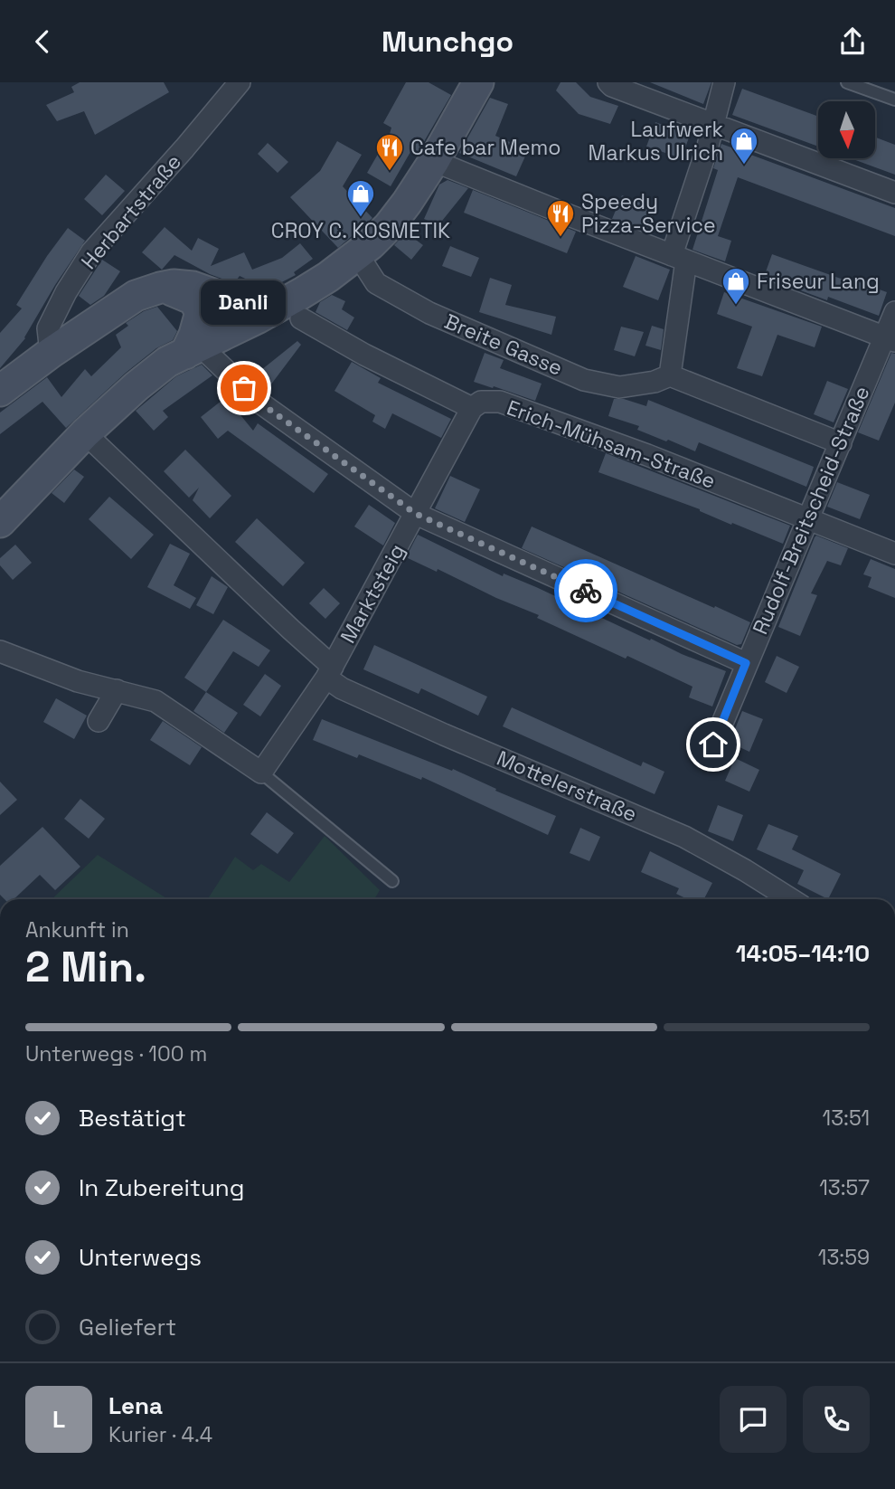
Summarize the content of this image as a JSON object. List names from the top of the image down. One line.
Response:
{"streets":{"street":["Herbartstraße","Breite Gasse","Erich-Mühsam-Straße","Rudolf-Breitscheid-Straße","Marktsteig","Mottelerstraße"]},"crossings":[["Erich-Mühsam-Straße","Rudolf-Breitscheid-Straße"],["Erich-Mühsam-Straße","Marktsteig"],["Marktsteig","Mottelerstraße"]],"places":{"shop":["Laufwerk Markus Ulrich","CROY C. KOSMETIK","Friseur Lang"],"restaurant":["Cafe bar Memo","Speedy Pizza-Service"],"other":["Danli"]},"north":"bottom","page":{"header":"Munchgo","bubble":"Danli","heading":["2 Min.","Ankunft in","14:05–14:10"],"panel":["Lena","Kurier · 4.4"],"bar":"Unterwegs · 100 m","list":[["Bestätigt","13:51"],["In Zubereitung","13:57"],["Unterwegs","13:59"],"Geliefert"],"round":"L"}}
